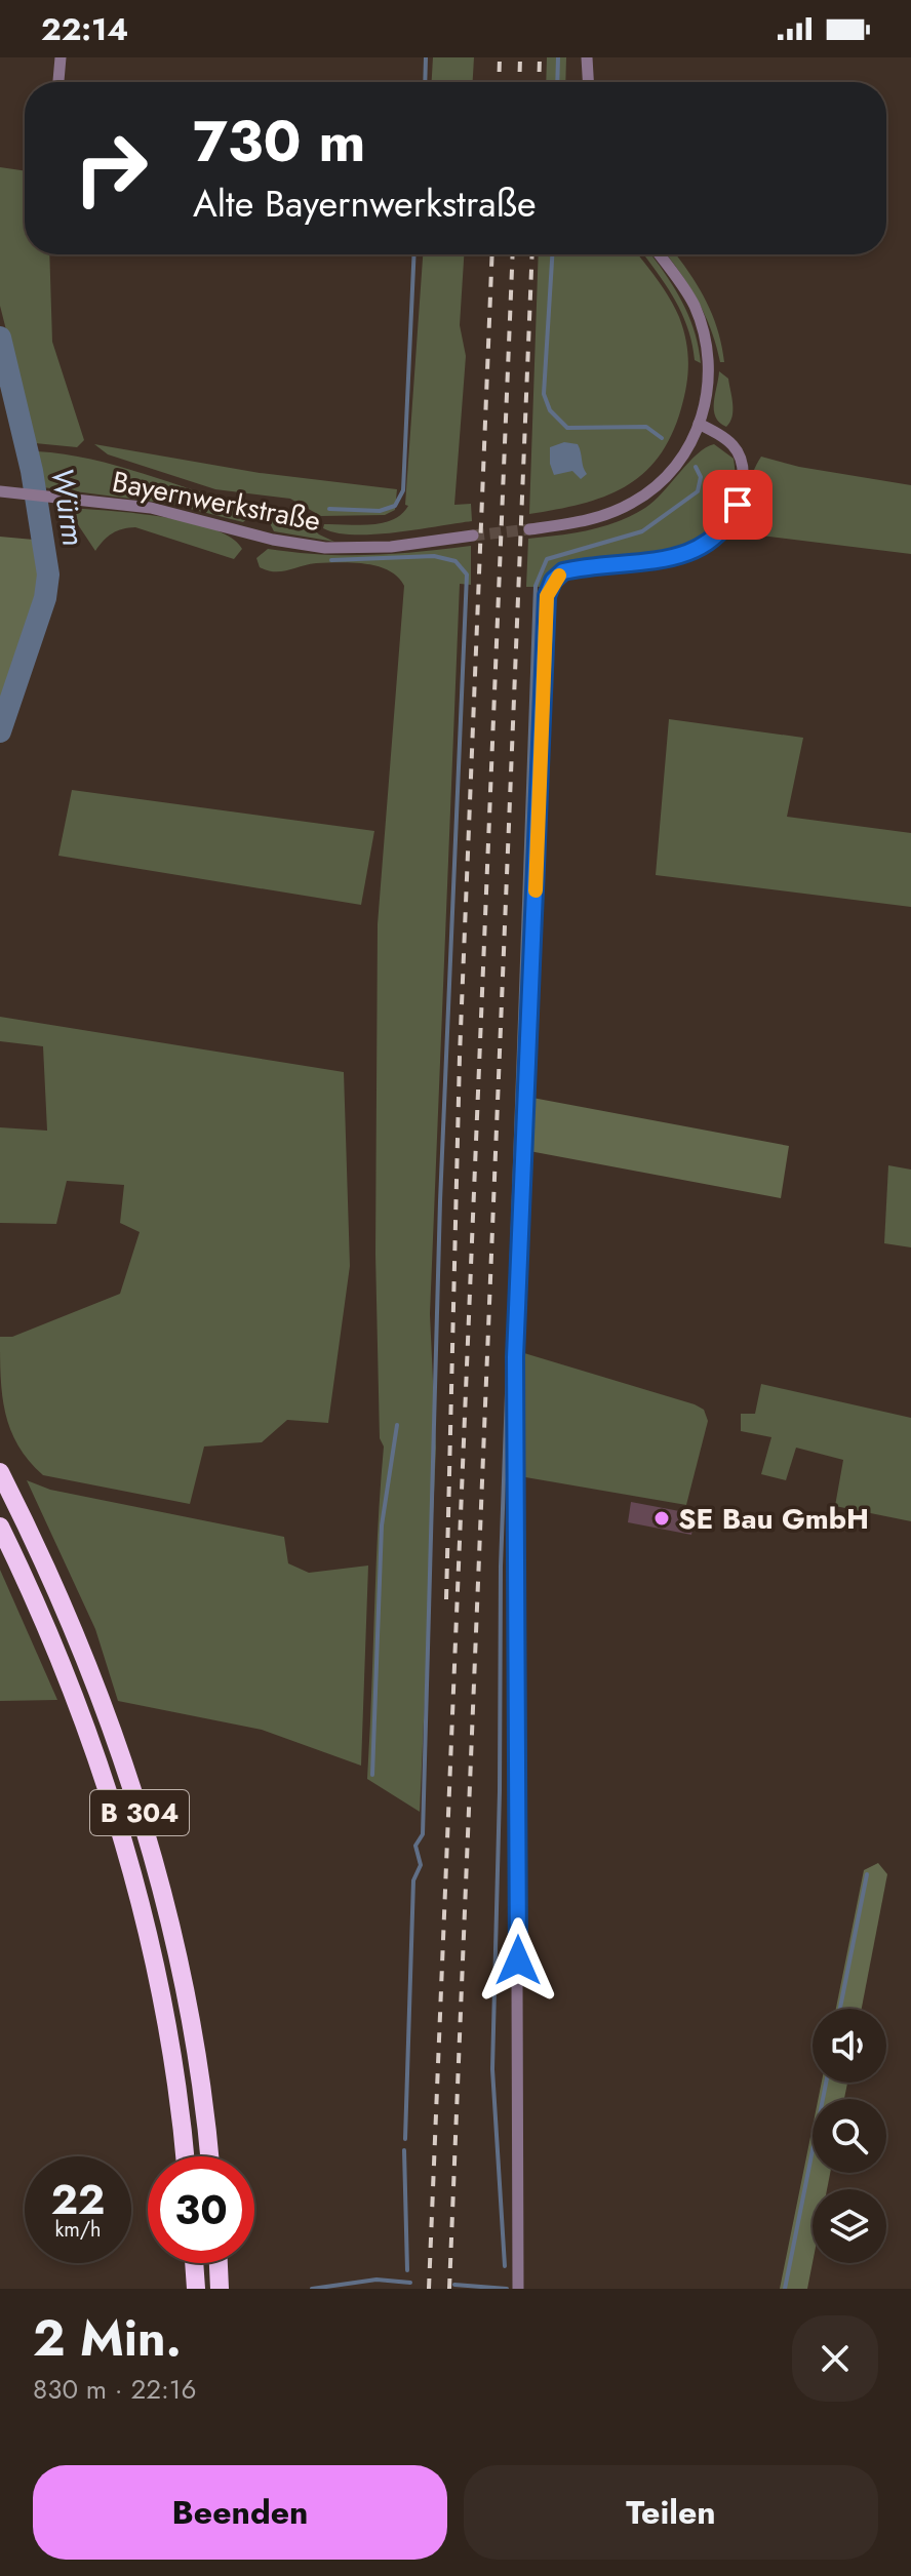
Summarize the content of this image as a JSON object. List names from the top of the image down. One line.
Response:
{"streets":{"highway":["B 304"],"street":["Bayernwerkstraße"]},"water":["Würm"],"places":["SE Bau GmbH"],"page":{"status":"22:14","turn":["730 m","Alte Bayernwerkstraße"],"speed":"22 km/h","limit":"30","heading":["2 Min.","830 m · 22:16"],"buttons":["Beenden","Teilen"]}}
